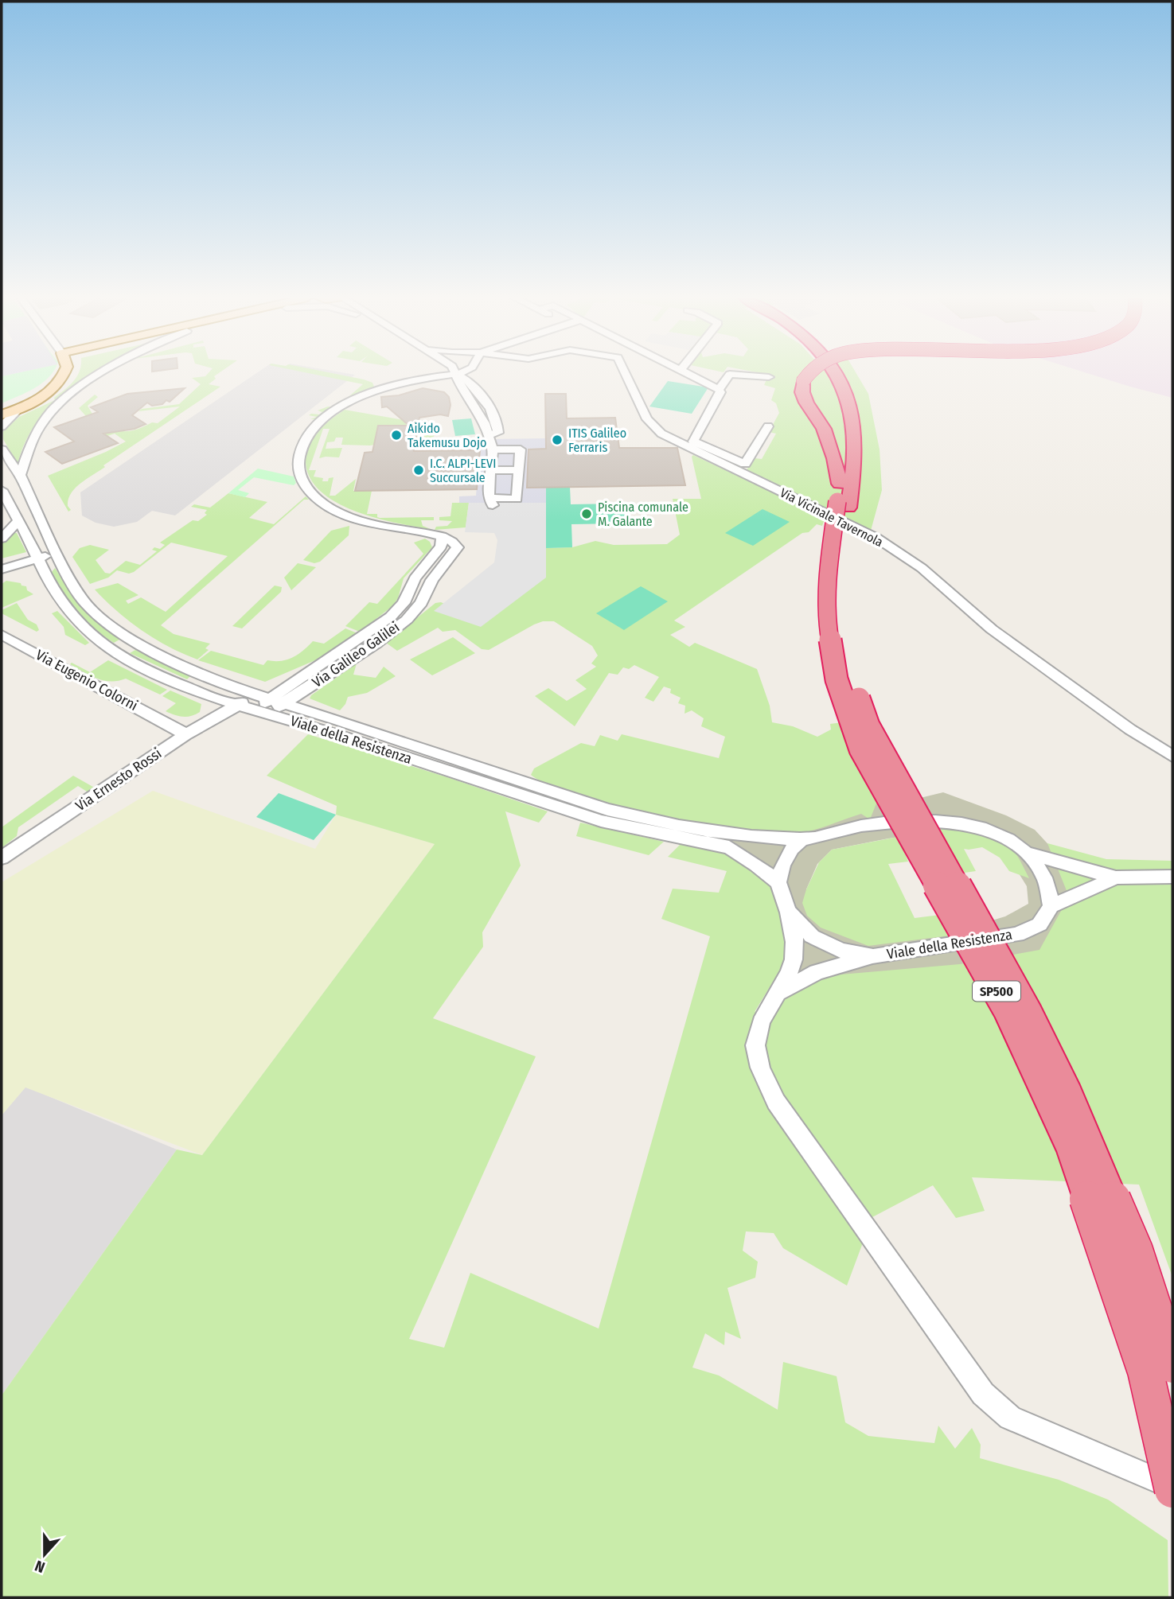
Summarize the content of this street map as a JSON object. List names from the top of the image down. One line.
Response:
{"streets":{"highway":["SP500"],"street":["Via Vicinale Tavernola","Via Galileo Galilei","Via Eugenio Colorni","Viale della Resistenza","Via Ernesto Rossi"]},"crossings":[["Via Galileo Galilei","Viale della Resistenza"],["Via Galileo Galilei","Via Ernesto Rossi"],["Via Eugenio Colorni","Via Ernesto Rossi"],["Viale della Resistenza","Via Ernesto Rossi"]],"places":["Aikido Takemusu Dojo","ITIS Galileo Ferraris","I.C. ALPI-LEVI Succursale","Piscina comunale M. Galante"],"north":"bottom"}
